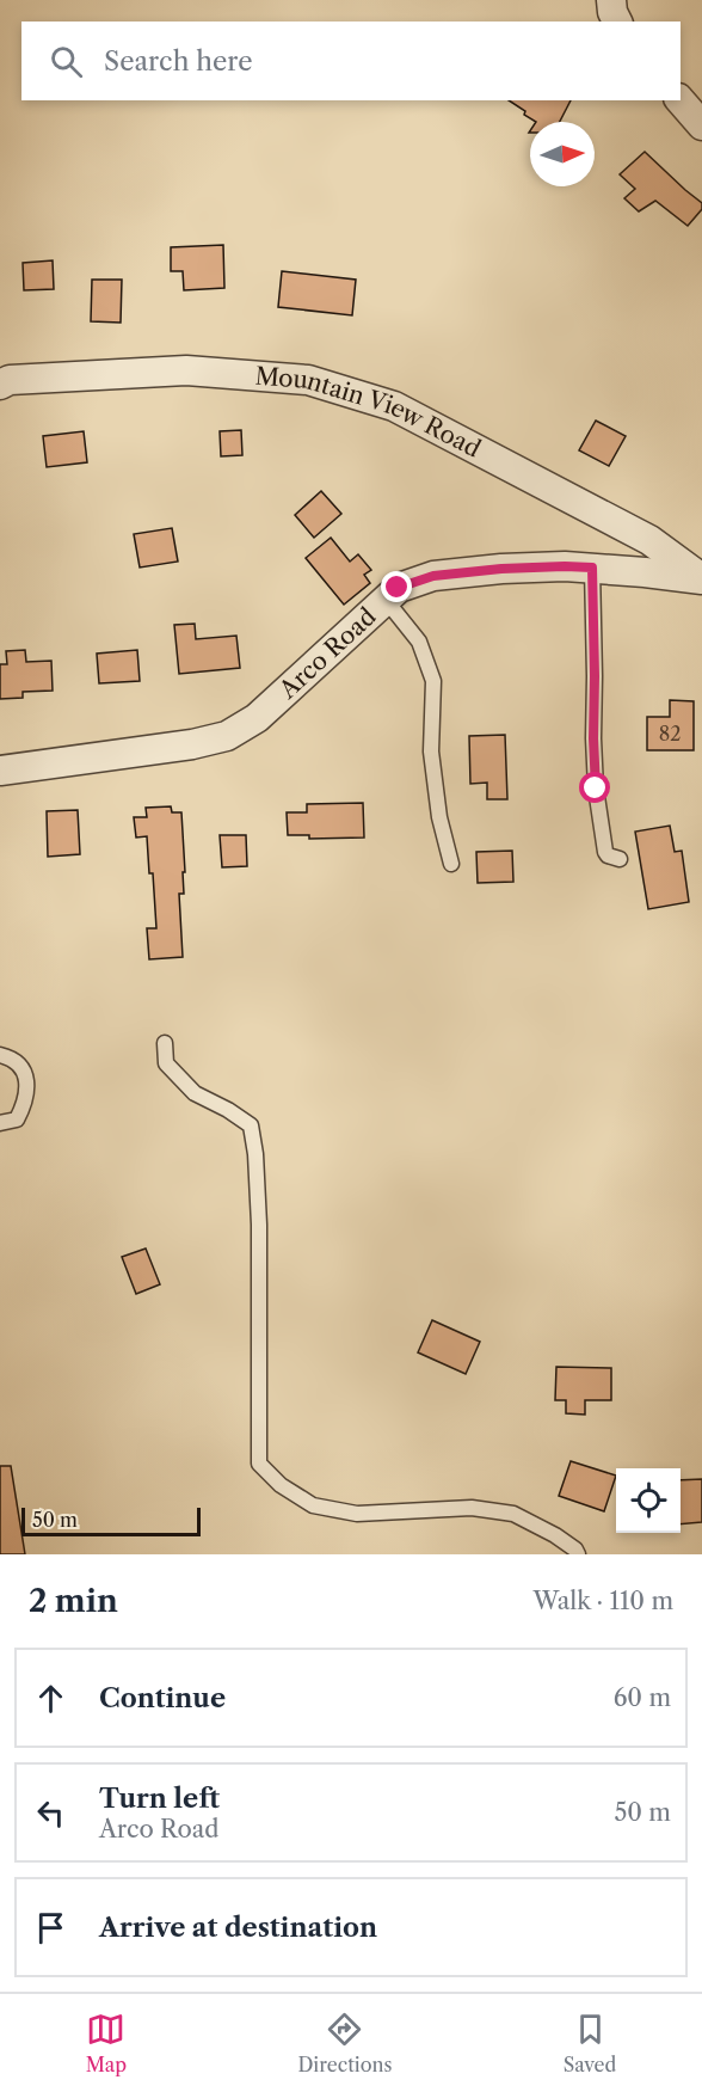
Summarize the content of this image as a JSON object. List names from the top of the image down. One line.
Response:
{"streets":{"street":["Mountain View Road","Arco Road"]},"crossings":[["Mountain View Road","Arco Road"]],"house_numbers":["82"],"scale_bar":"50 m","north":"right","page":{"search":"Search here","scale":"50 m","heading":["2 min","Walk · 110 m"],"list":[["Continue","60 m"],["Turn left","Arco Road","50 m"],"Arrive at destination"],"nav":["Map","Directions","Saved"]}}
